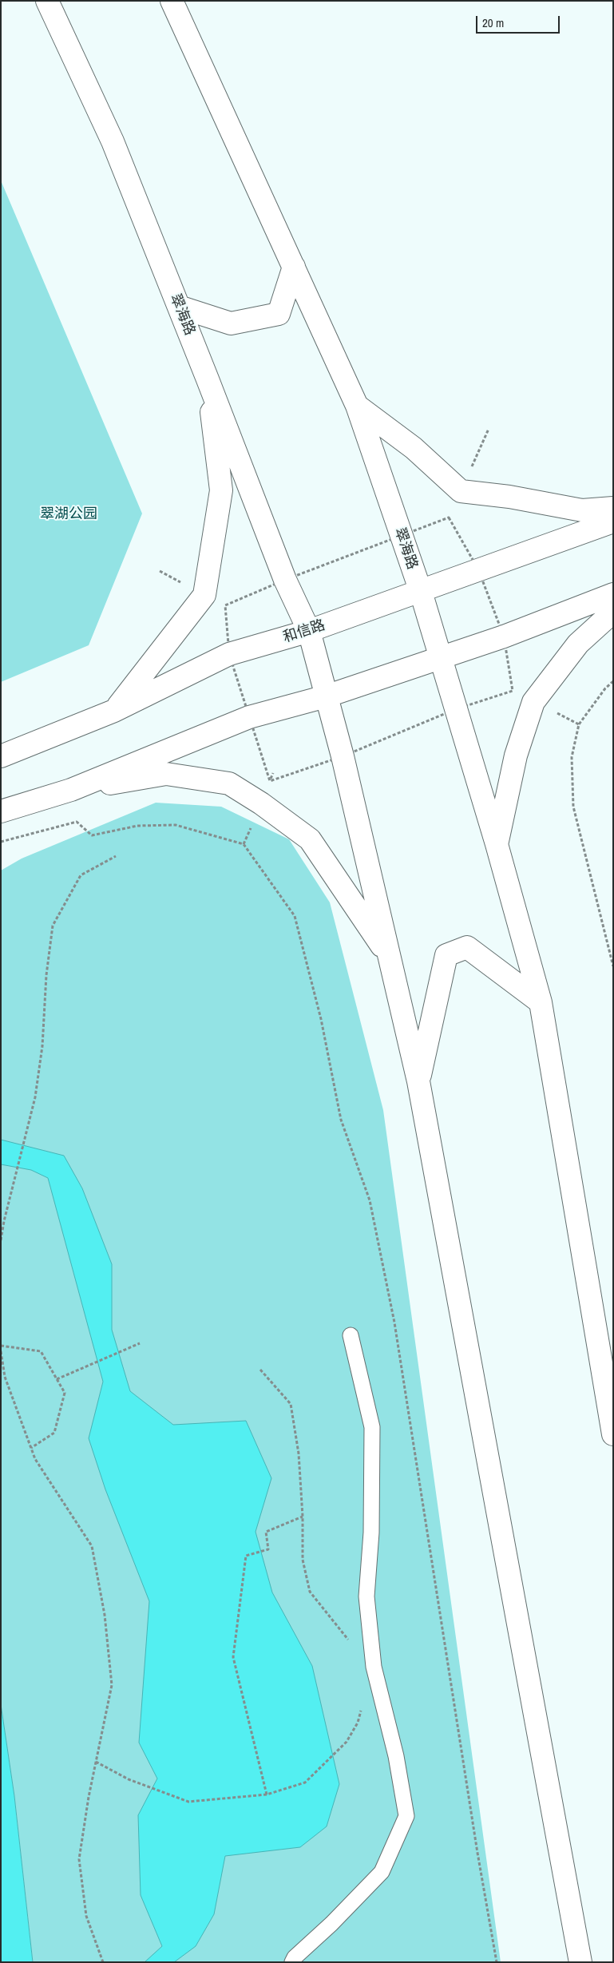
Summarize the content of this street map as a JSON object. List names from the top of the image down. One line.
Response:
{"streets":{"street":["翠海路","和信路"]},"crossings":[["翠海路","和信路"]],"parks":["翠湖公园"],"scale_bar":"20 m"}
